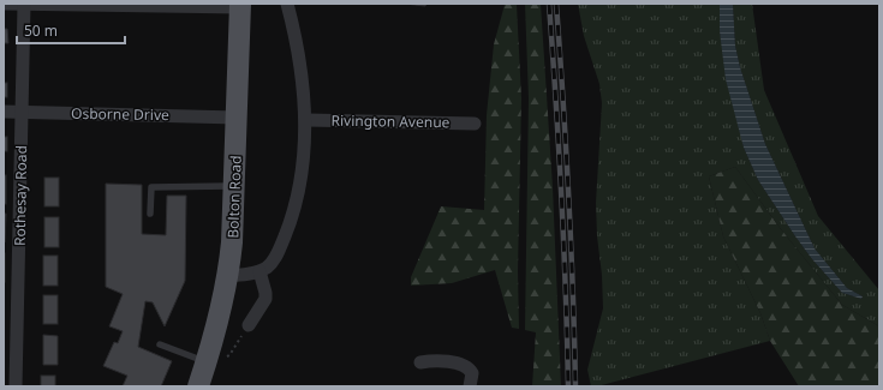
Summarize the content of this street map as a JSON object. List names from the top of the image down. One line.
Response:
{"streets":{"main road":["Bolton Road"],"street":["Osborne Drive","Rivington Avenue","Rothesay Road"]},"crossings":[["Osborne Drive","Rothesay Road"],["Osborne Drive","Bolton Road"]],"scale_bar":"50 m"}
